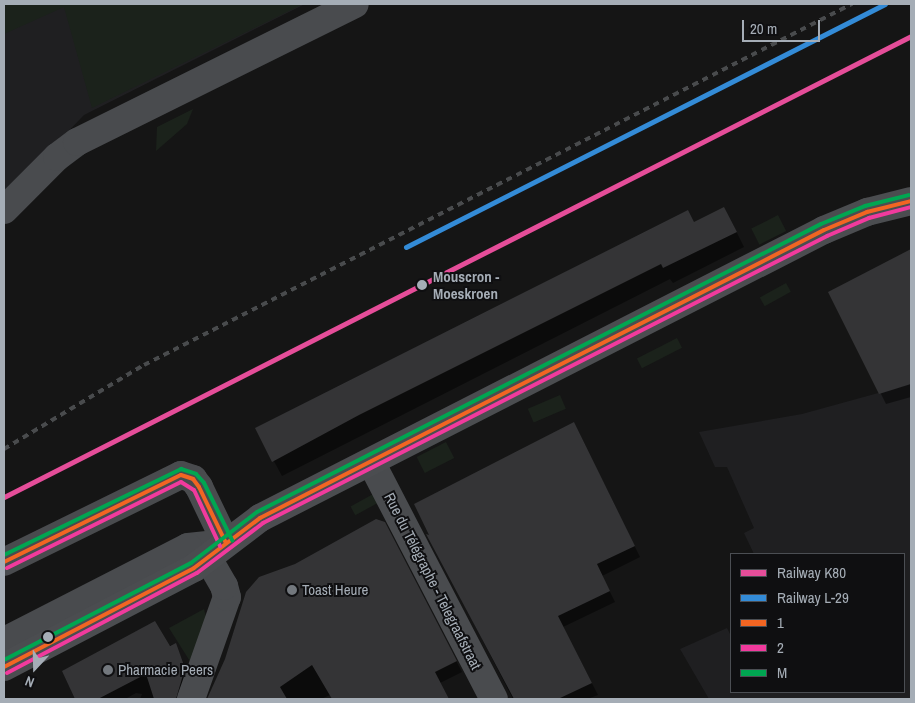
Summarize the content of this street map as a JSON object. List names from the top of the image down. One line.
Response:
{"streets":{"street":["Rue du Télégraphe - Telegraafstraat"]},"places":["Mouscron - Moeskroen","Toast Heure","Pharmacie Peers"],"lines":["rail line L-29","rail line K80","transit line M","transit line 1","transit line 2"],"legend":["Railway K80","Railway L-29","1","2","M"],"scale_bar":"20 m","north":"bottom"}
